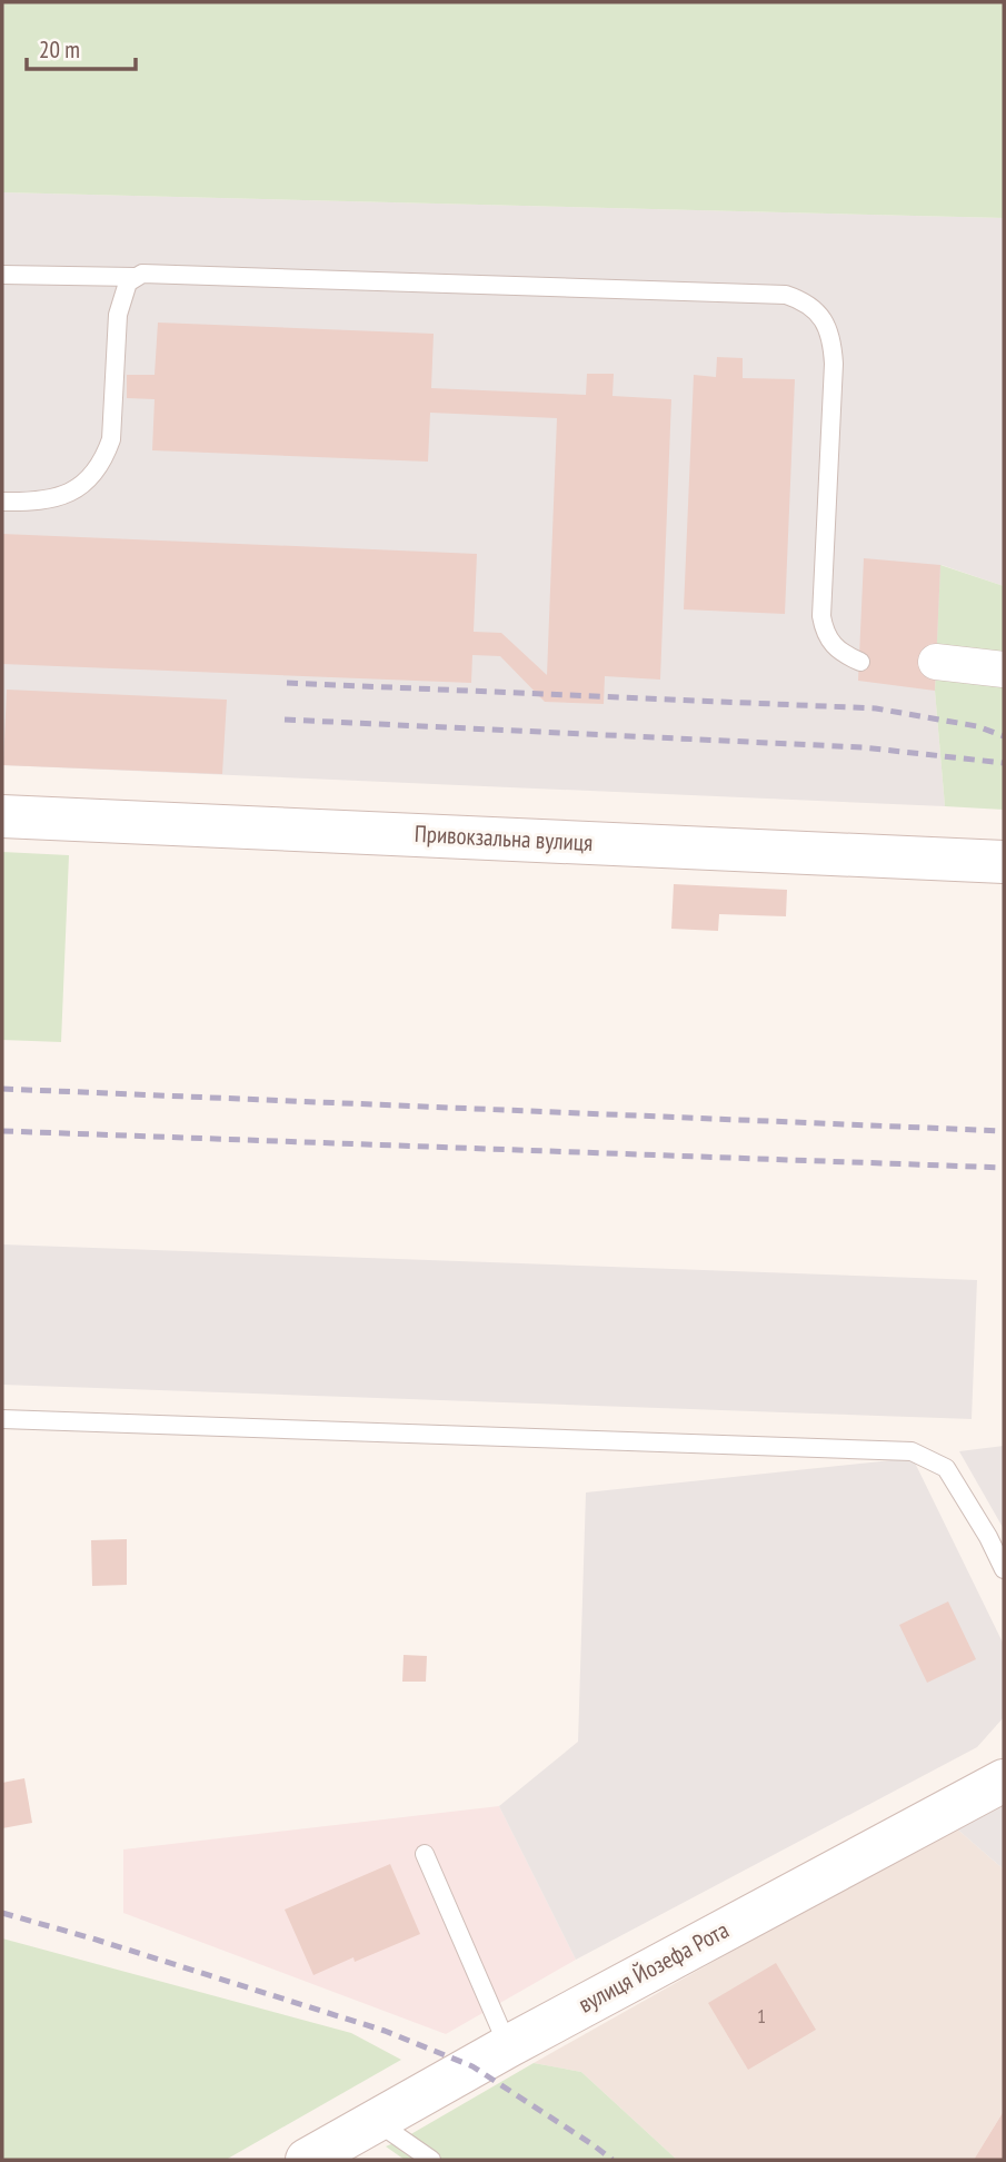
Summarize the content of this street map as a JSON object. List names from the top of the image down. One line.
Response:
{"streets":{"main road":["Привокзальна вулиця","вулиця Йозефа Рота"]},"house_numbers":["1"],"scale_bar":"20 m"}
